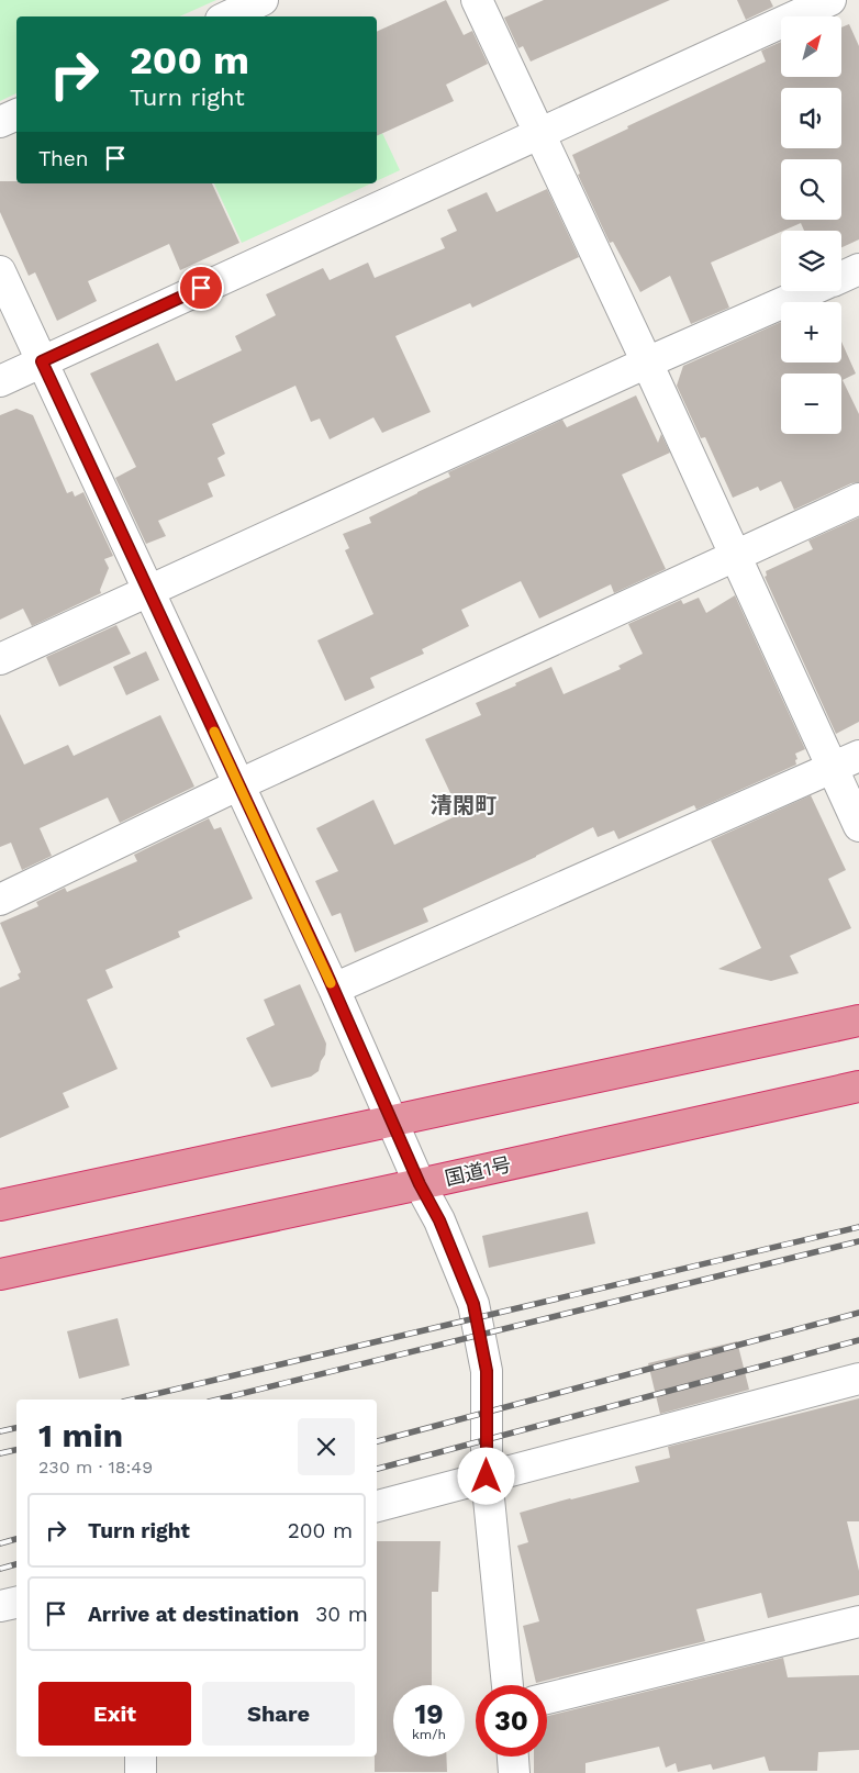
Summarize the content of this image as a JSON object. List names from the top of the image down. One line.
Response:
{"streets":{"highway":["国道1号"]},"districts":["清閑町"],"north":"top right","page":{"map_buttons":["+","−"],"turn":["200 m","Turn right"],"then":"Then","heading":["1 min","230 m · 18:49"],"list":[{"name":"Turn right","value":"200 m"},{"name":"Arrive at destination","value":"30 m"}],"buttons":["Exit","Share"],"speed":"19 km/h","limit":"30"}}
